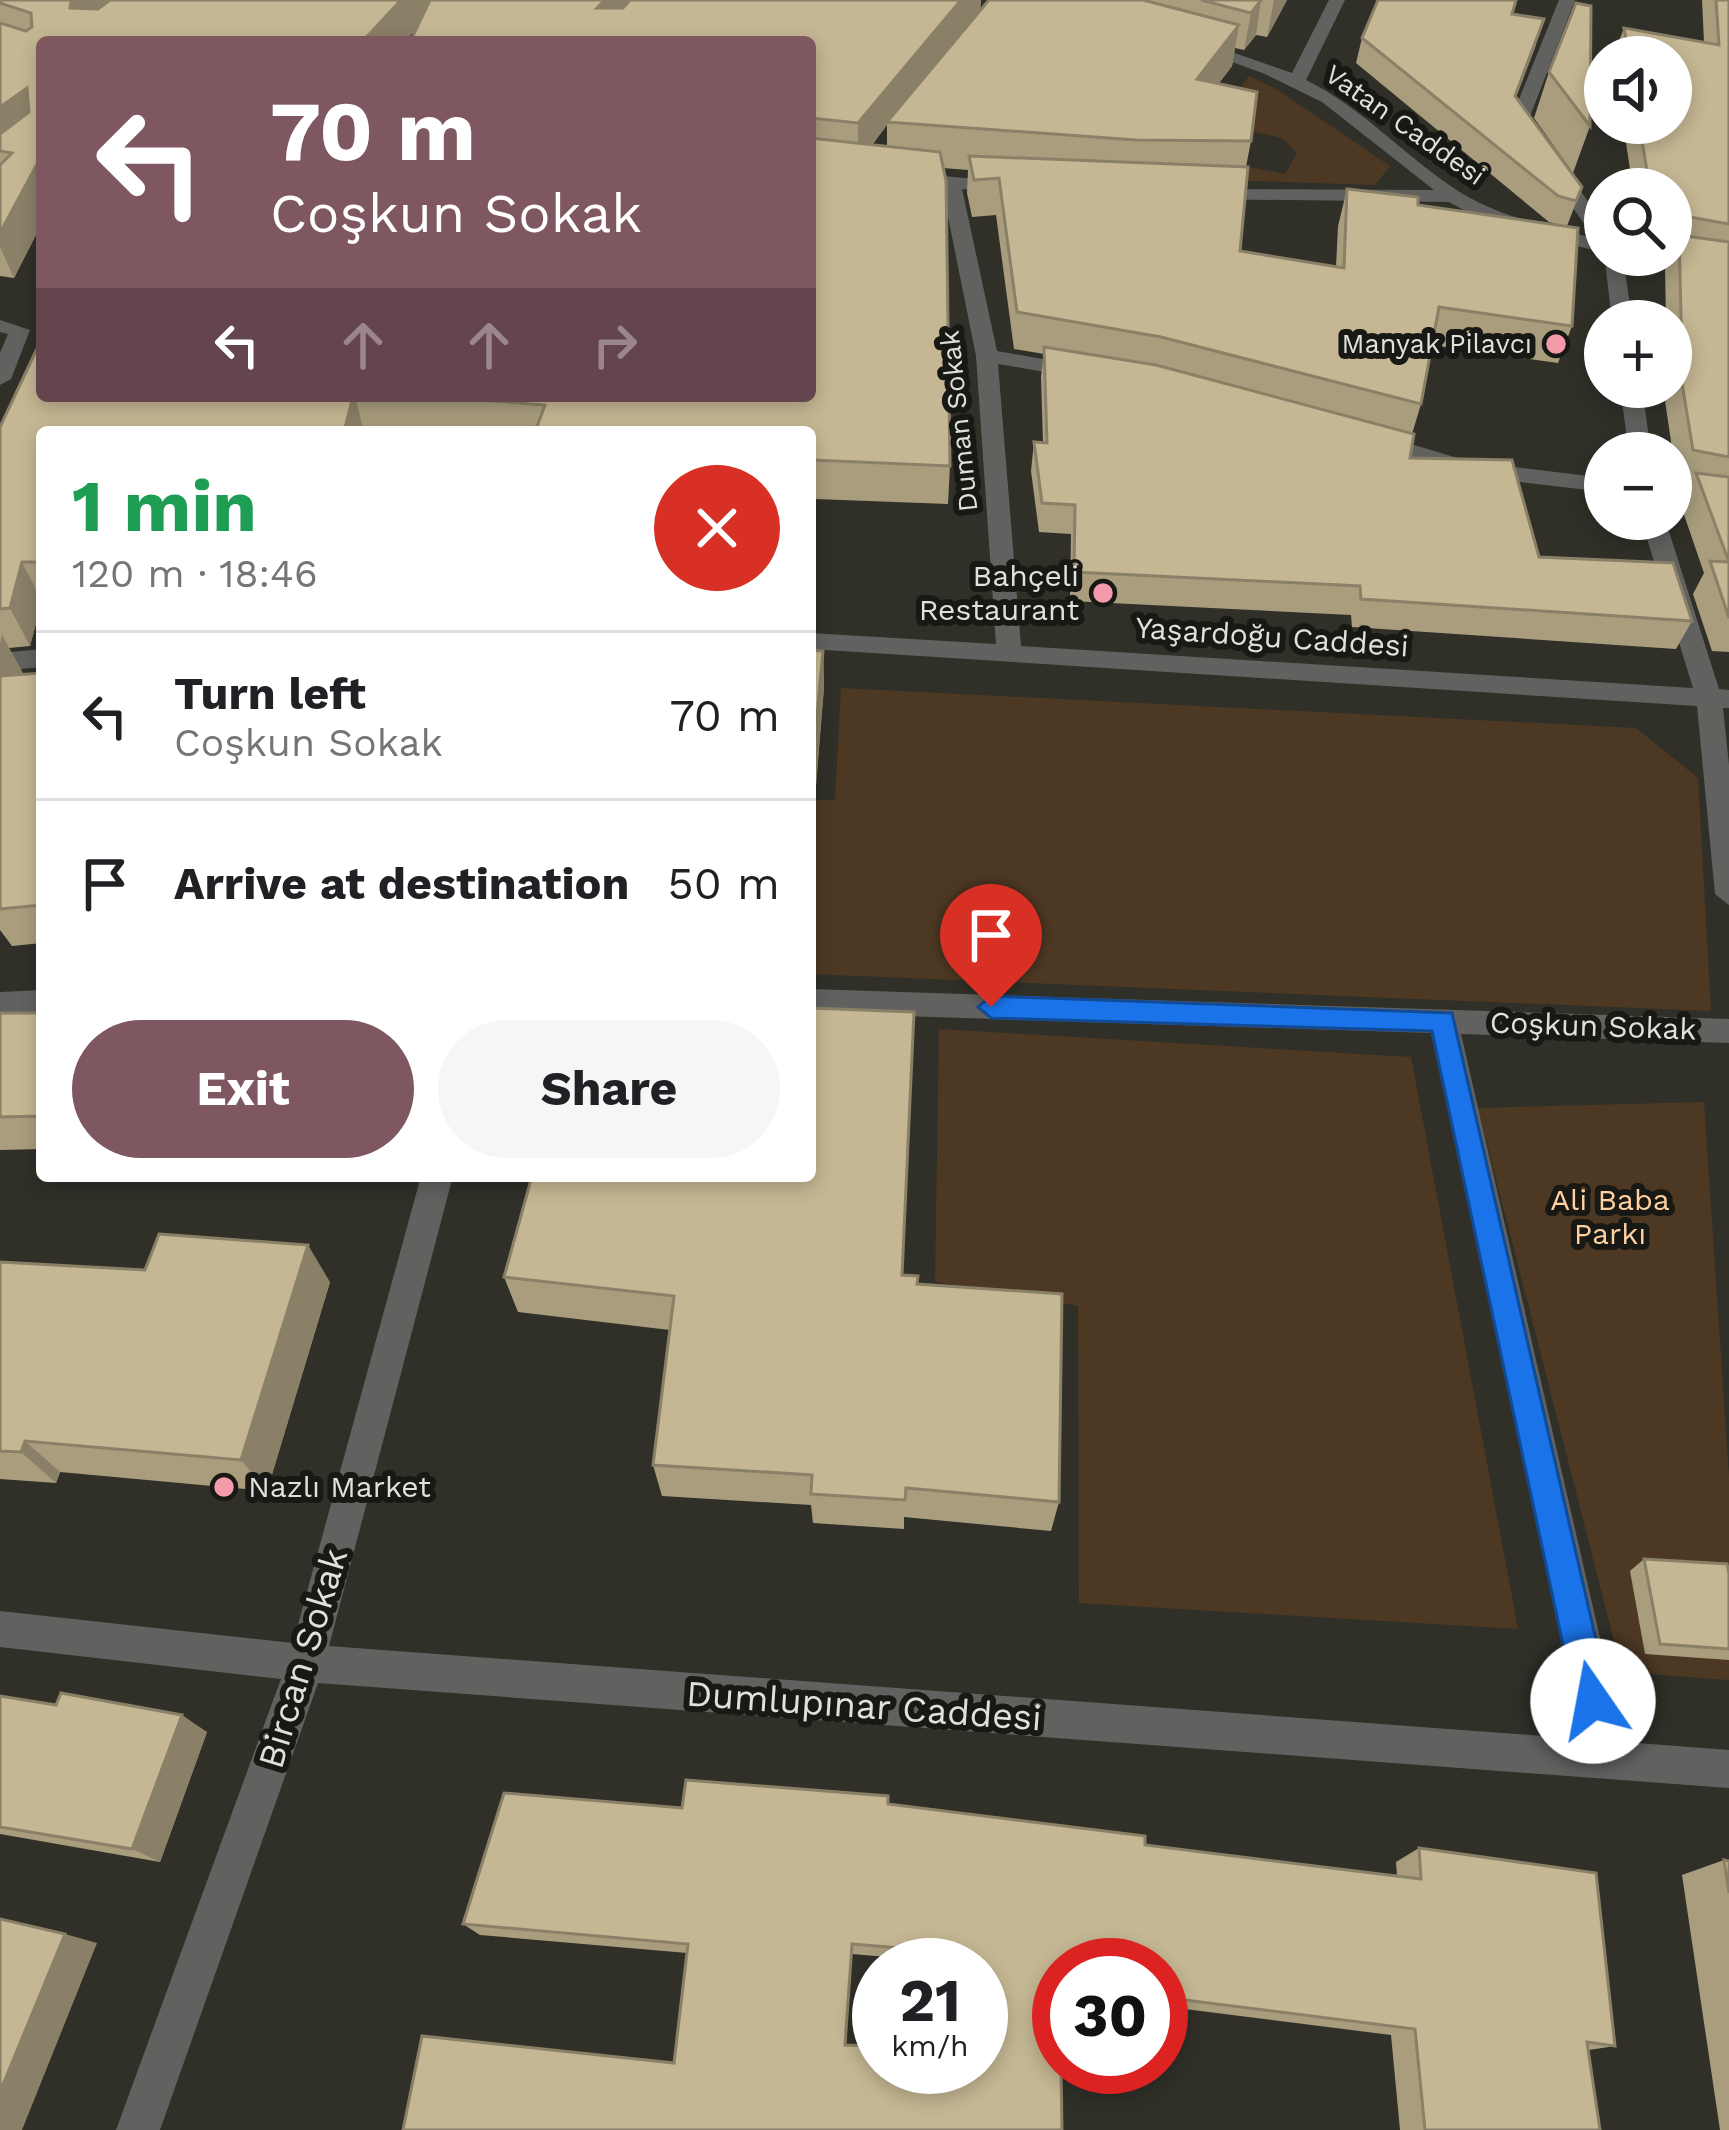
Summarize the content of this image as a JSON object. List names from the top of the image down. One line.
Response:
{"streets":{"street":["Vatan Caddesi","Duman Sokak","Yaşardoğu Caddesi","Coşkun Sokak","Bircan Sokak","Dumlupınar Caddesi"]},"crossings":[["Duman Sokak","Yaşardoğu Caddesi"],["Bircan Sokak","Dumlupınar Caddesi"]],"parks":["Ali Baba Parkı"],"places":["Manyak Pilavcı","Bahçeli Restaurant","Nazlı Market"],"page":{"map_buttons":["+","−"],"turn":["70 m","Coşkun Sokak"],"heading":["1 min","120 m · 18:46"],"list":[{"name":"Turn left","note":"Coşkun Sokak","value":"70 m"},{"name":"Arrive at destination","value":"50 m"}],"buttons":["Exit","Share"],"speed":"21 km/h","limit":"30"}}
